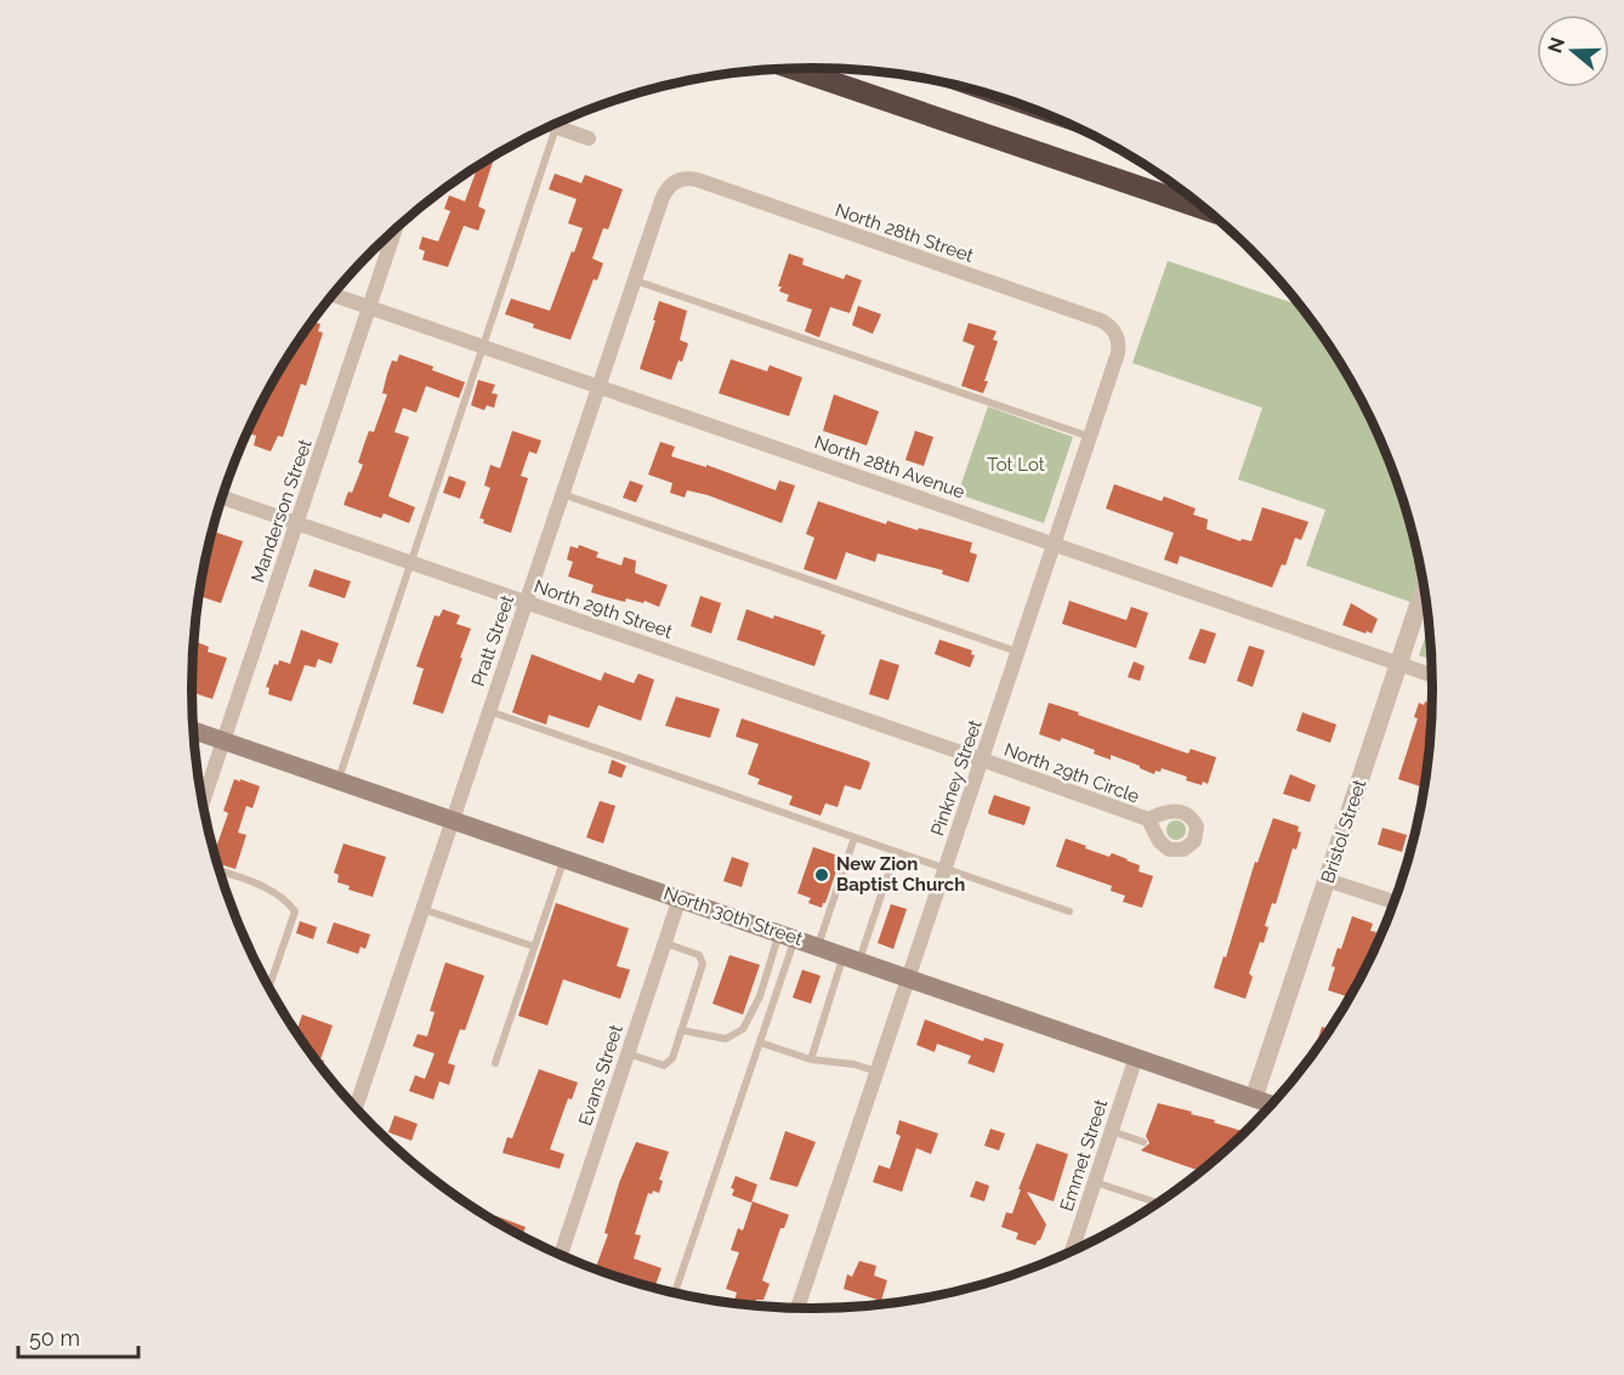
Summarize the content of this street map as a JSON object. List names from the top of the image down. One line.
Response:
{"streets":{"main road":["North 30th Street"],"street":["North 28th Street","North 28th Avenue","Manderson Street","North 29th Street","Pratt Street","North 29th Circle","Pinkney Street","Bristol Street","Evans Street","Emmet Street"]},"crossings":[["North 28th Street","Pratt Street"],["North 28th Street","Pinkney Street"],["North 28th Avenue","Manderson Street"],["North 28th Avenue","Pratt Street"],["North 28th Avenue","Pinkney Street"],["North 28th Avenue","Bristol Street"],["Manderson Street","North 29th Street"],["Manderson Street","North 30th Street"],["North 29th Street","Pratt Street"],["North 29th Street","North 29th Circle"],["North 29th Street","Pinkney Street"],["Pratt Street","North 30th Street"],["North 29th Circle","Pinkney Street"],["Pinkney Street","North 30th Street"],["Bristol Street","North 30th Street"],["North 30th Street","Evans Street"],["North 30th Street","Emmet Street"]],"parks":["Tot Lot"],"places":["New Zion Baptist Church"],"scale_bar":"50 m","north":"left"}
